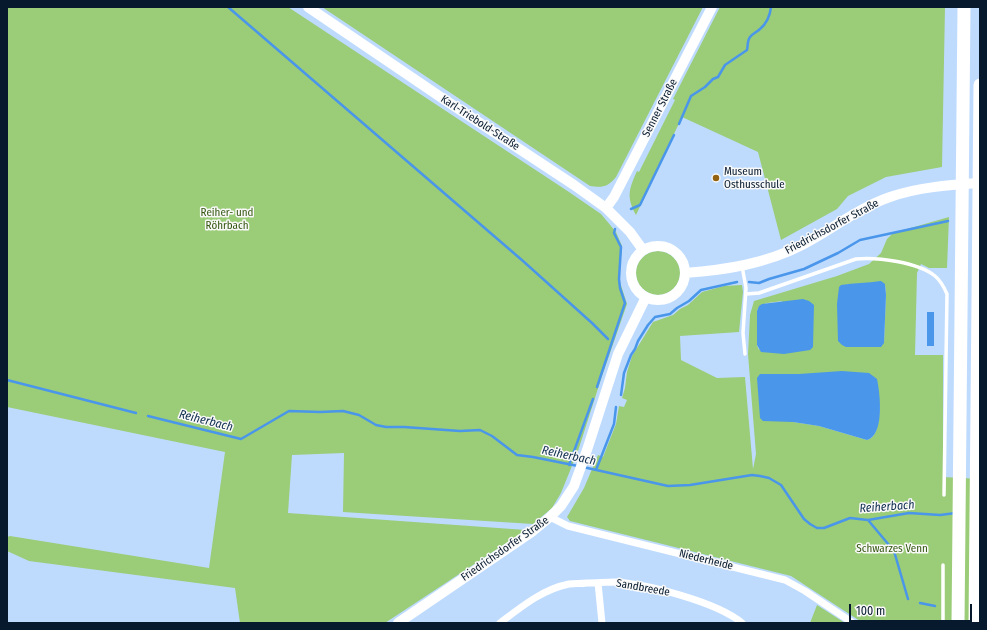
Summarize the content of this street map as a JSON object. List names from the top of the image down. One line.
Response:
{"streets":{"main road":["Senner Straße","Karl-Triebold-Straße","Friedrichsdorfer Straße"],"street":["Niederheide","Sandbreede"]},"crossings":[["Senner Straße","Karl-Triebold-Straße"],["Karl-Triebold-Straße","Friedrichsdorfer Straße"],["Friedrichsdorfer Straße","Niederheide"]],"water":["Reiherbach"],"parks":["Reiher- und Röhrbach","Schwarzes Venn"],"places":["Museum Osthusschule"],"scale_bar":"100 m"}
